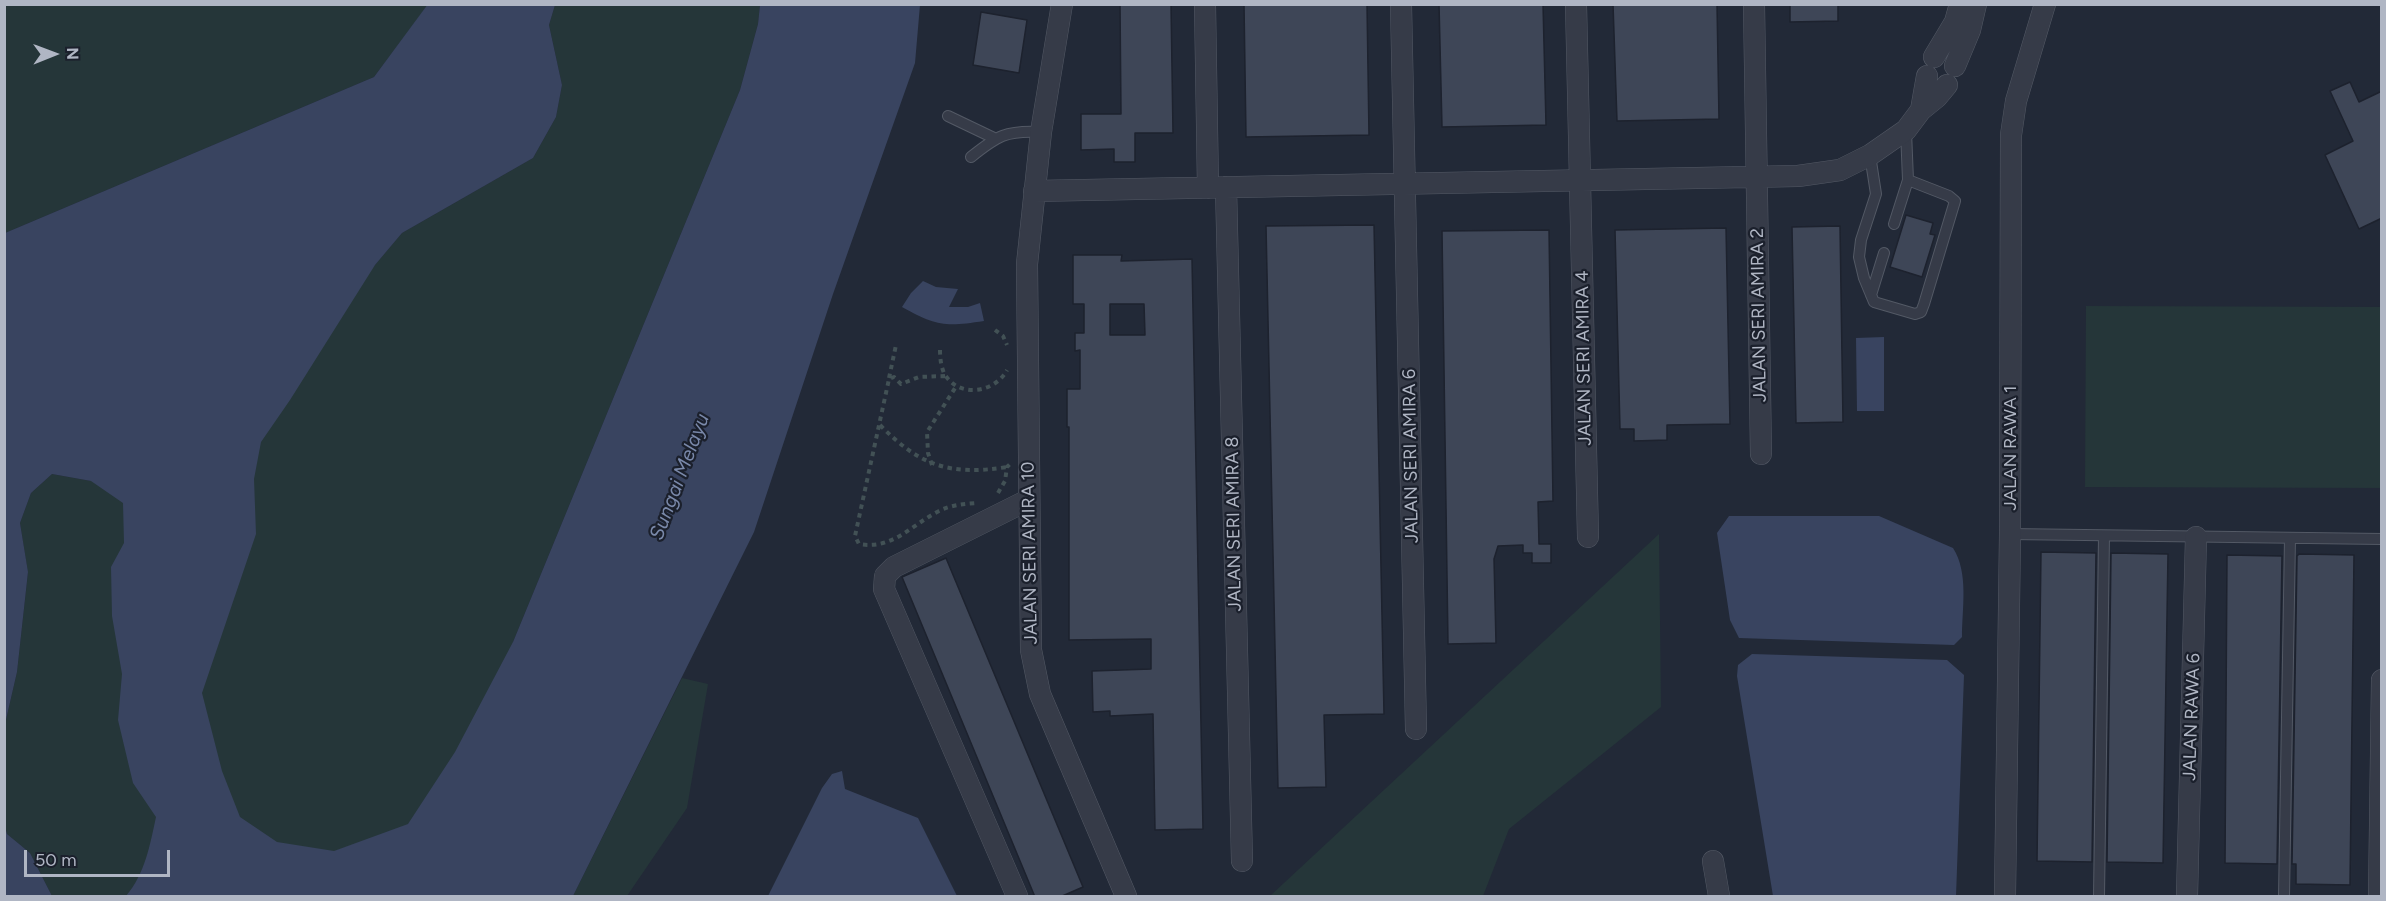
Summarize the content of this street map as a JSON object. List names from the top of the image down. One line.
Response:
{"streets":{"street":["JALAN SERI AMIRA 2","JALAN SERI AMIRA 4","JALAN RAWA 1","JALAN SERI AMIRA 6","JALAN SERI AMIRA 8","JALAN SERI AMIRA 10","JALAN RAWA 6"]},"water":["Sungai Melayu"],"scale_bar":"50 m","north":"right"}
